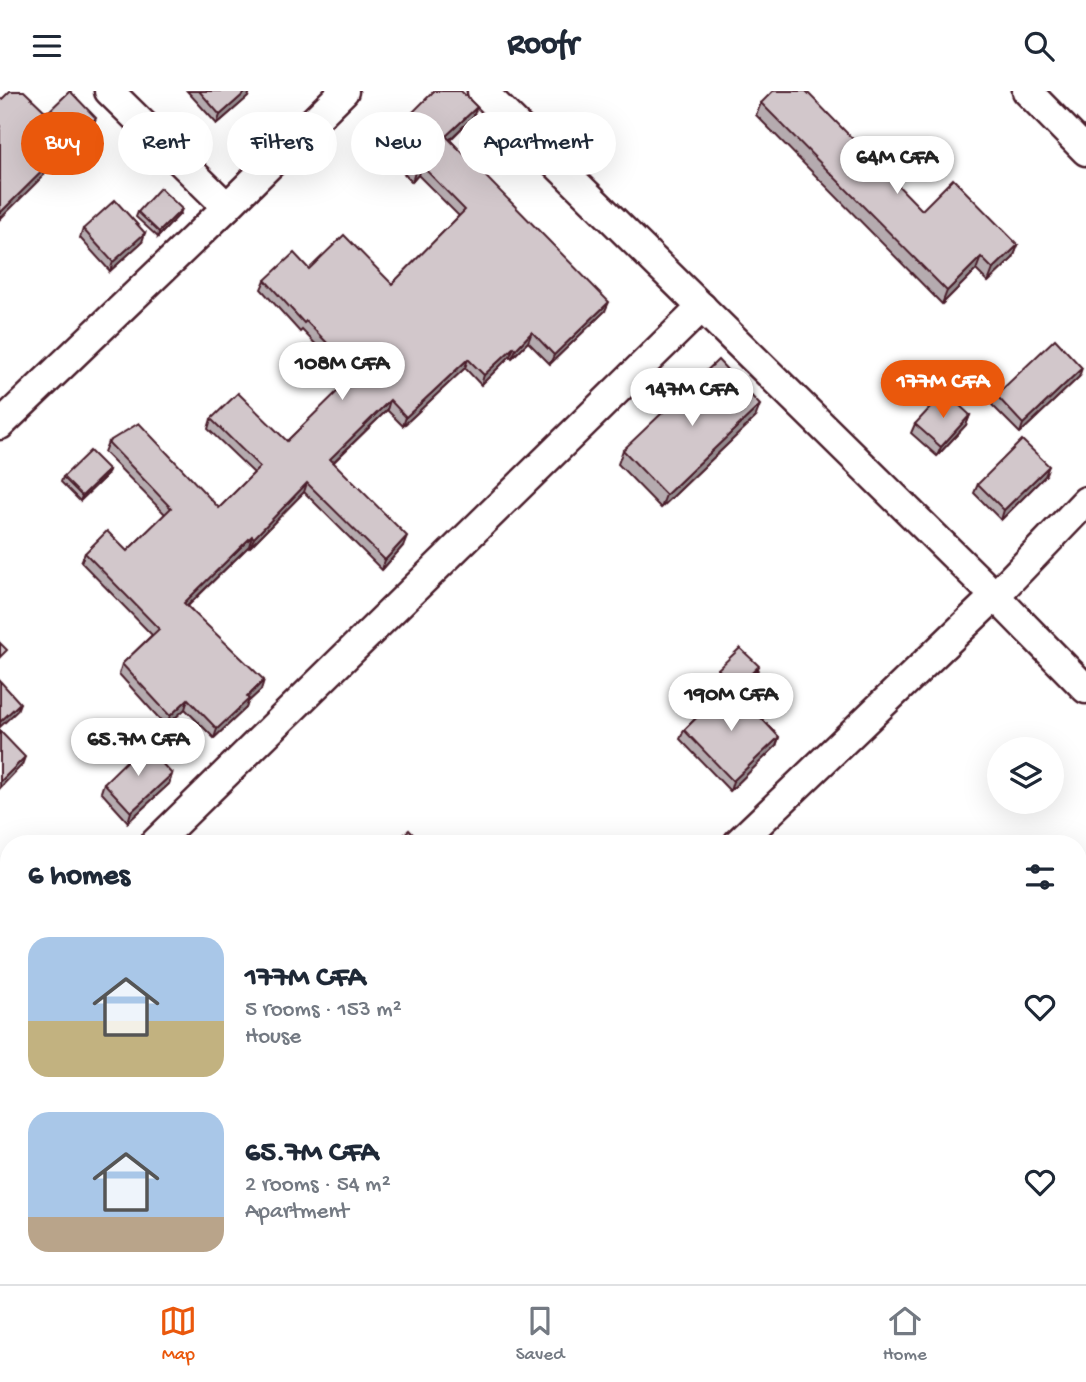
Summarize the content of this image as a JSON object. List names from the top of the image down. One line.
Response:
{"page":{"header":"Roofr","chip":["Buy","Rent","Filters","New","Apartment"],"price":["64M CFA","108M CFA","177M CFA","147M CFA","190M CFA","65.7M CFA"],"heading":"6 homes","list":[{"name":"177M CFA","note":"5 rooms · 153 m² · House"},{"name":"65.7M CFA","note":"2 rooms · 54 m² · Apartment"}],"tabs":["Map","Saved","Home"]}}
